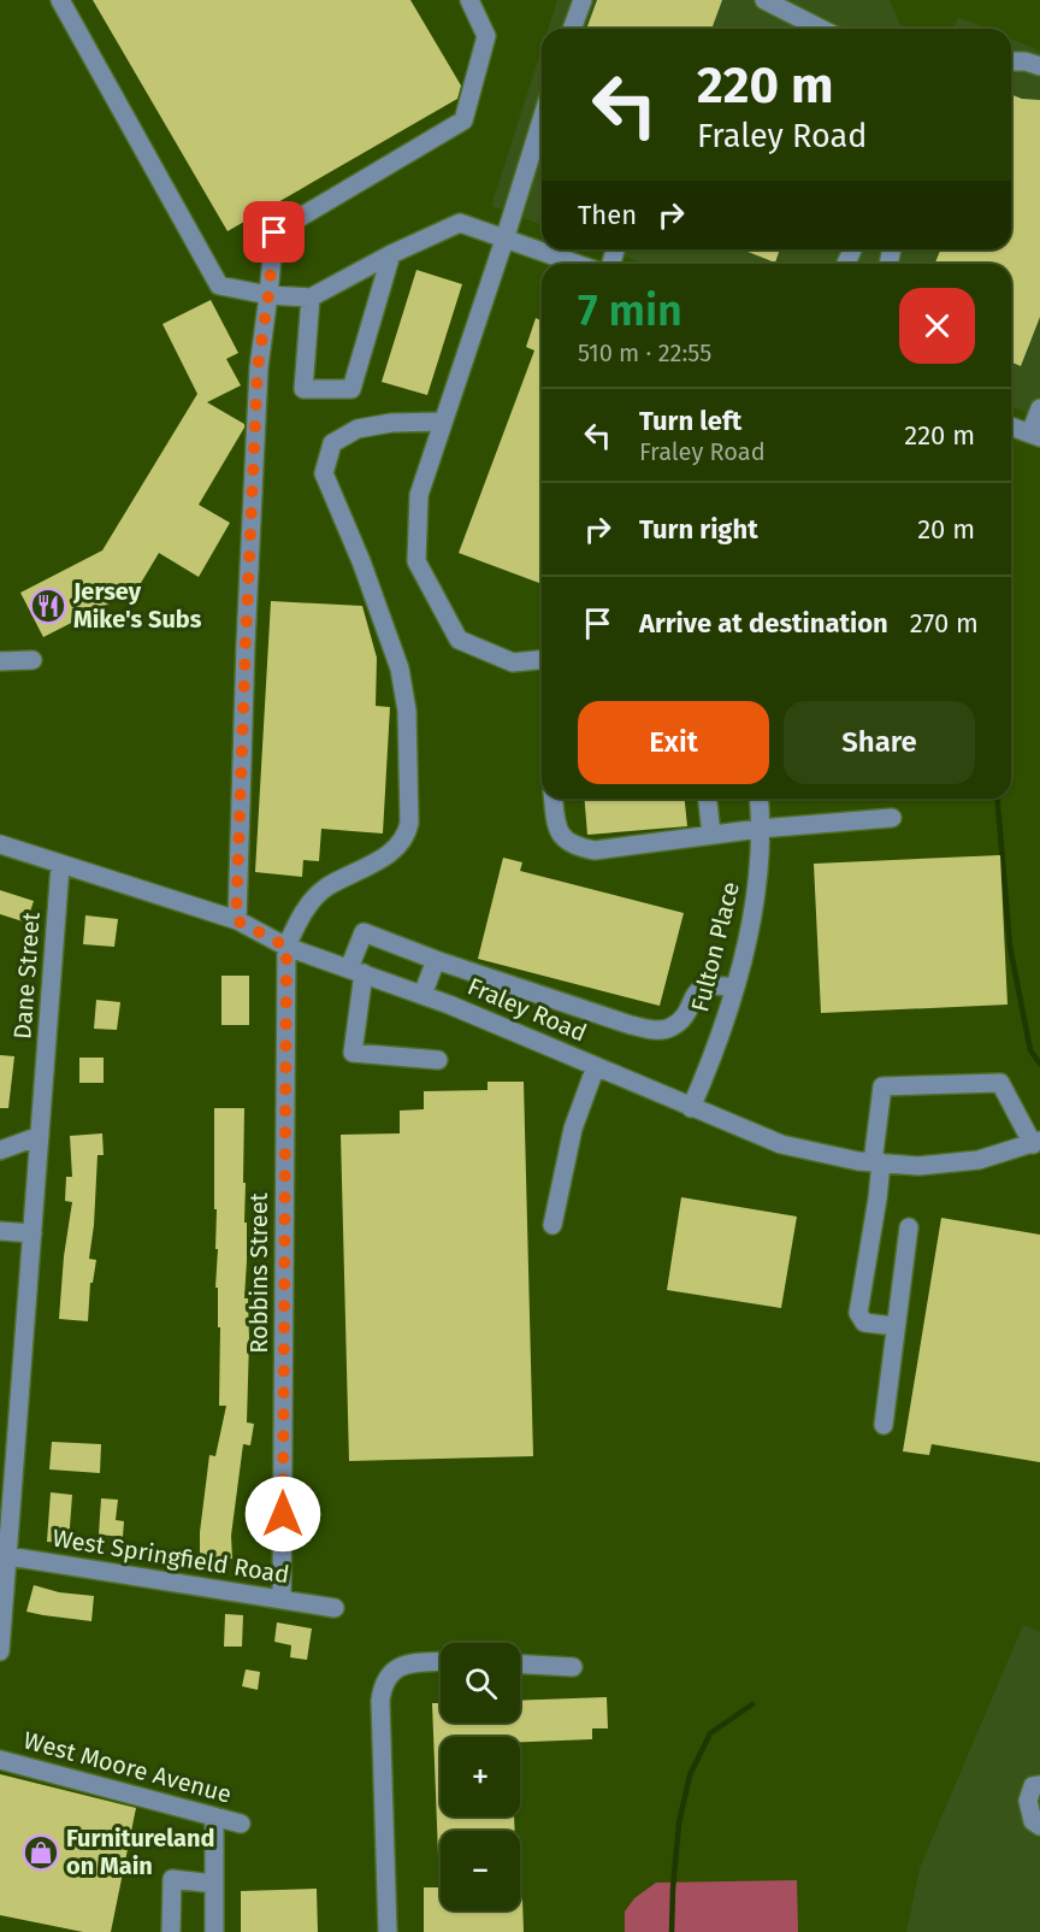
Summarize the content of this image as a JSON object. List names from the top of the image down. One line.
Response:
{"streets":{"street":["Fulton Place","Dane Street","Fraley Road","Robbins Street","West Springfield Road","West Moore Avenue"]},"crossings":[["Fulton Place","Fraley Road"],["Dane Street","Fraley Road"],["Dane Street","West Springfield Road"],["Fraley Road","Robbins Street"],["Robbins Street","West Springfield Road"]],"places":{"restaurant":["Jersey Mike's Subs"],"shop":["Furnitureland on Main"]},"page":{"turn":["220 m","Fraley Road"],"then":"Then","heading":["7 min","510 m · 22:55"],"list":[{"name":"Turn left","note":"Fraley Road","value":"220 m"},{"name":"Turn right","value":"20 m"},{"name":"Arrive at destination","value":"270 m"}],"buttons":["Exit","Share"],"map_buttons":["+","−"]}}
